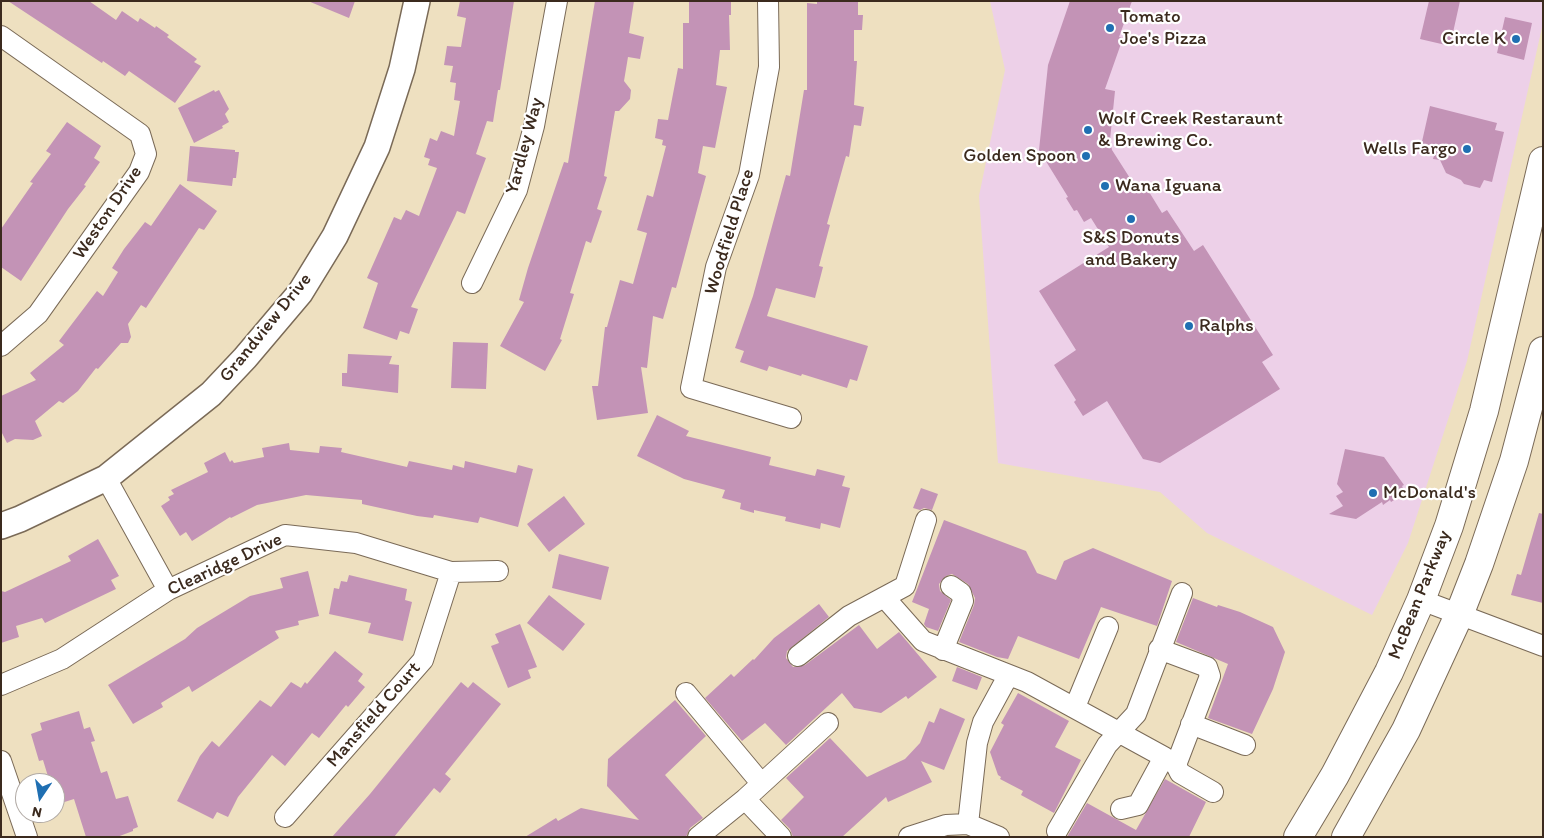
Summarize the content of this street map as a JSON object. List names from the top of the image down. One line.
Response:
{"streets":{"main road":["McBean Parkway"],"street":["Yardley Way","Weston Drive","Woodfield Place","Grandview Drive","Clearidge Drive","Mansfield Court"]},"crossings":[["Clearidge Drive","Mansfield Court"]],"places":["Tomato Joe's Pizza","Circle K","Wolf Creek Restaraunt & Brewing Co.","Wells Fargo","Golden Spoon","Wana Iguana","S&S Donuts and Bakery","Ralphs","McDonald's"],"north":"bottom"}
